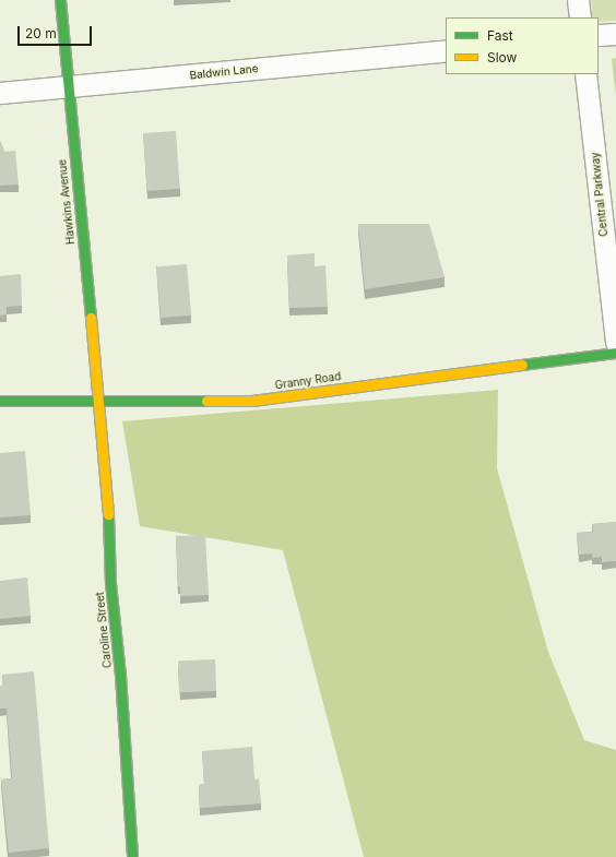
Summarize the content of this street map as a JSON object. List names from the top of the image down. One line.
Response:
{"streets":{"street":["Baldwin Lane","Central Parkway","Hawkins Avenue","Granny Road","Caroline Street"]},"crossings":[["Baldwin Lane","Hawkins Avenue"],["Hawkins Avenue","Granny Road"],["Hawkins Avenue","Caroline Street"],["Granny Road","Caroline Street"]],"legend":["Fast","Slow"],"scale_bar":"20 m"}
